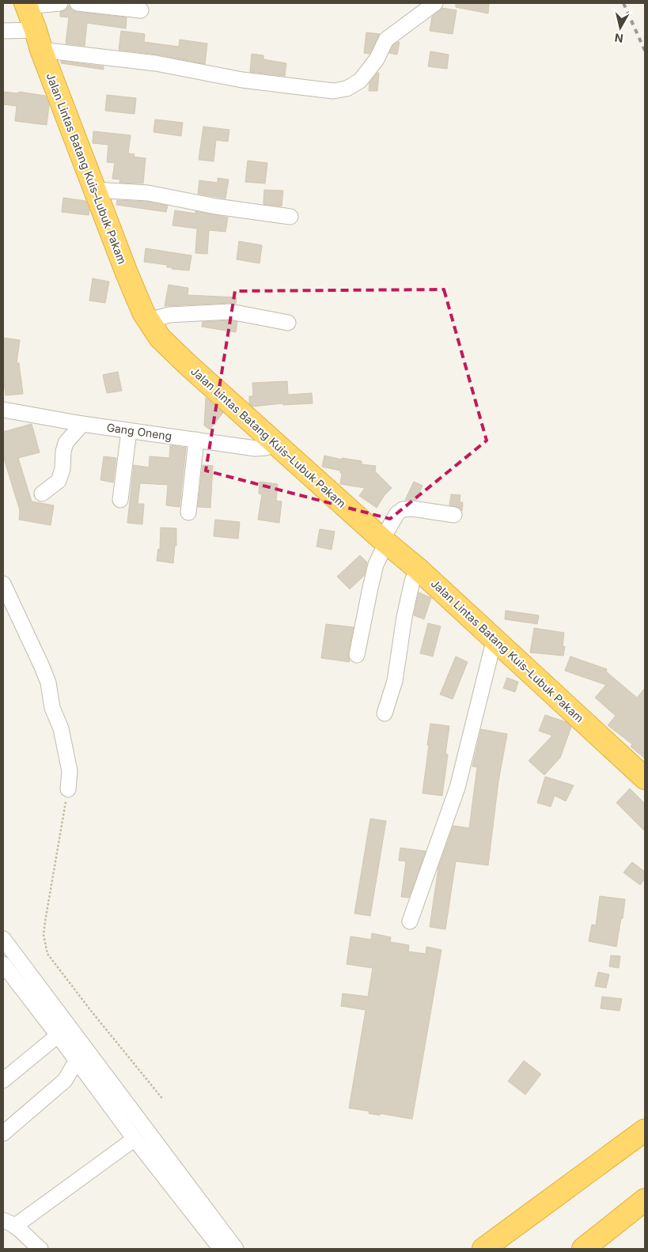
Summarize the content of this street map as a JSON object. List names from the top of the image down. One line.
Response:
{"streets":{"highway":["Jalan Lintas Batang Kuis–Lubuk Pakam"],"street":["Gang Oneng"]},"crossings":[["Jalan Lintas Batang Kuis–Lubuk Pakam","Gang Oneng"]],"north":"bottom"}
